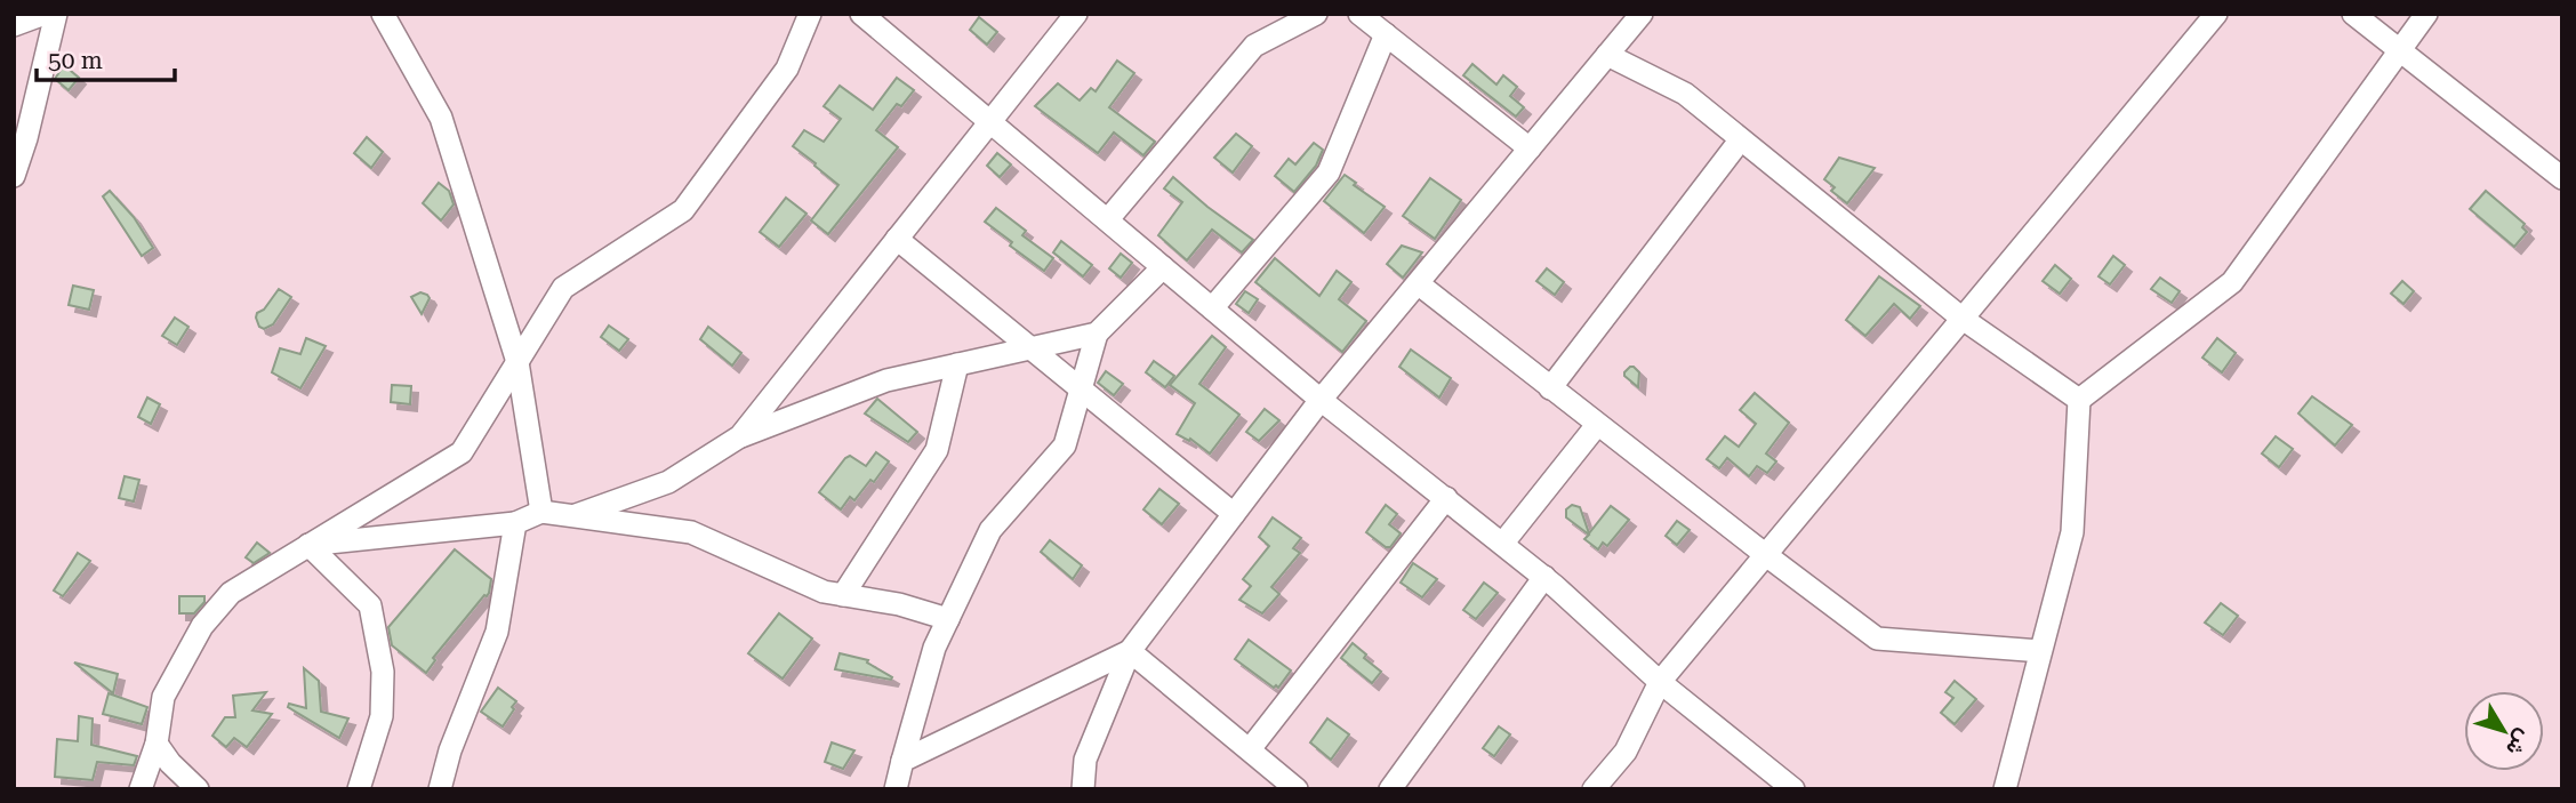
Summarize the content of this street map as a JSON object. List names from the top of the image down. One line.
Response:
{"scale_bar":"50 m","north":"bottom right"}
